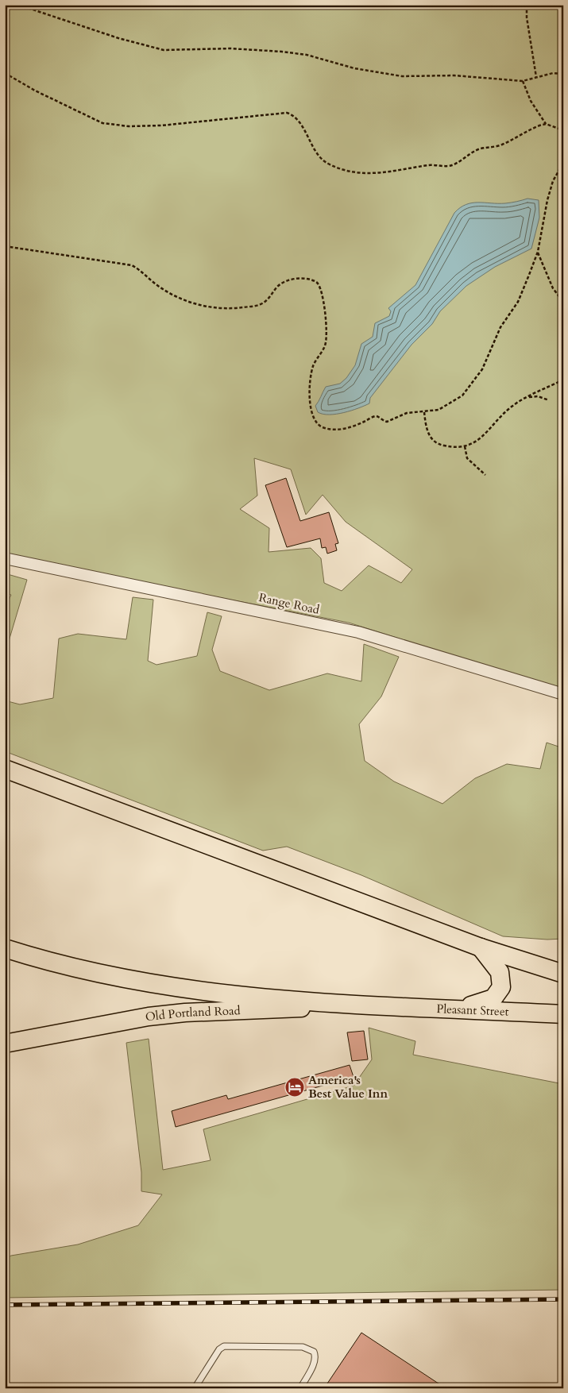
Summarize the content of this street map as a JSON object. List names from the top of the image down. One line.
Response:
{"streets":{"main road":["Pleasant Street","Old Portland Road"],"street":["Range Road"]},"crossings":[["Pleasant Street","Old Portland Road"]],"places":{"hotel":["America's Best Value Inn"]}}
